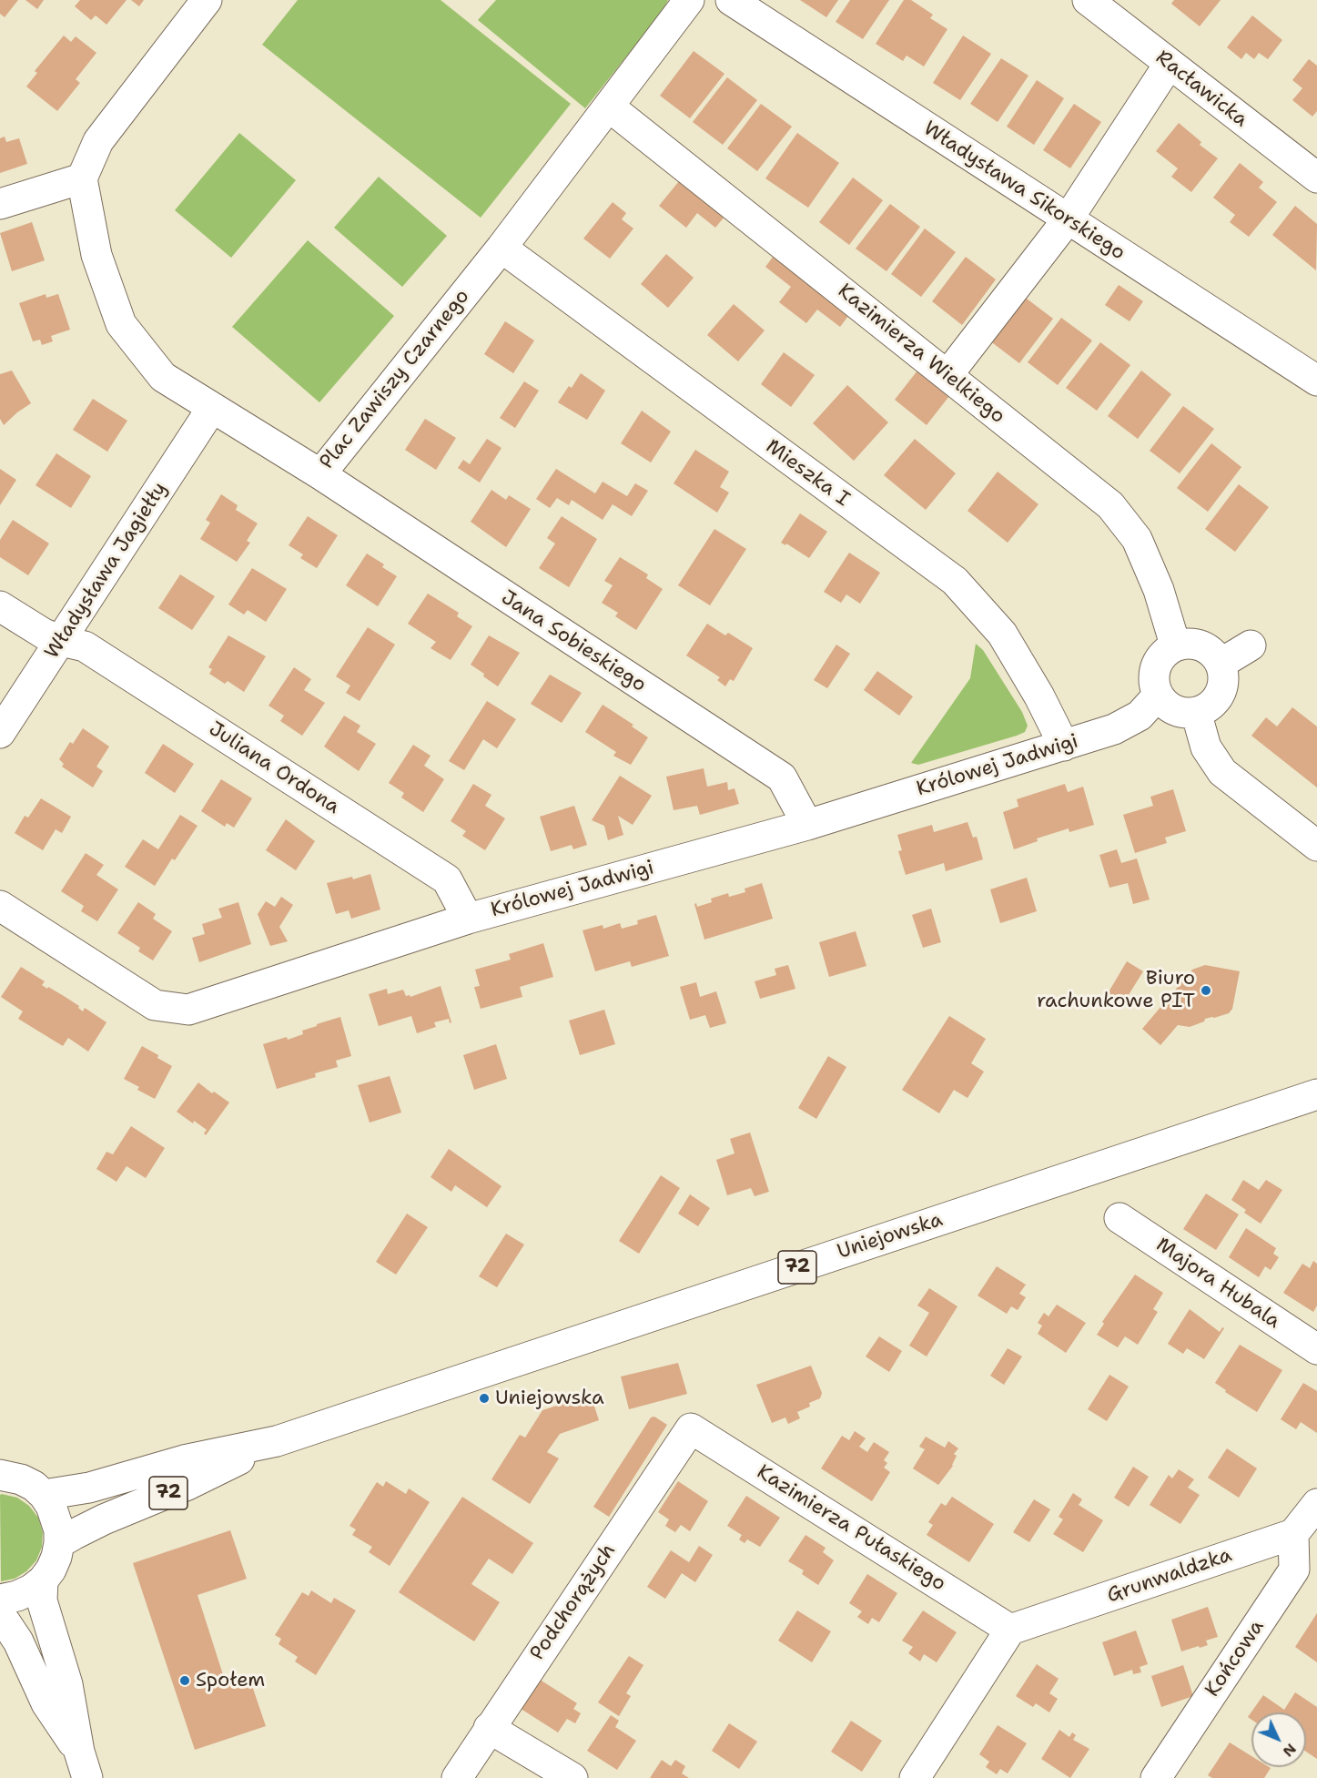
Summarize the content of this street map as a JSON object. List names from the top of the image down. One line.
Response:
{"streets":{"street":["Racławicka","Władysława Sikorskiego","Kazimierza Wielkiego","Plac Zawiszy Czarnego","Mieszka I","Władysława Jagiełły","Jana Sobieskiego","Królowej Jadwigi","Juliana Ordona","Uniejowska","72","Majora Hubala","Kazimierza Pułaskiego","Grunwaldzka","Podchorążych","Końcowa"]},"crossings":[["Kazimierza Wielkiego","Plac Zawiszy Czarnego"],["Kazimierza Wielkiego","Królowej Jadwigi"],["Plac Zawiszy Czarnego","Mieszka I"],["Plac Zawiszy Czarnego","Władysława Jagiełły"],["Plac Zawiszy Czarnego","Jana Sobieskiego"],["Mieszka I","Królowej Jadwigi"],["Władysława Jagiełły","Juliana Ordona"],["Jana Sobieskiego","Królowej Jadwigi"],["Królowej Jadwigi","Juliana Ordona"],["Kazimierza Pułaskiego","Grunwaldzka"],["Kazimierza Pułaskiego","Podchorążych"],["Grunwaldzka","Końcowa"]],"places":["Biuro rachunkowe PIT","Uniejowska","Społem"],"north":"bottom right"}
